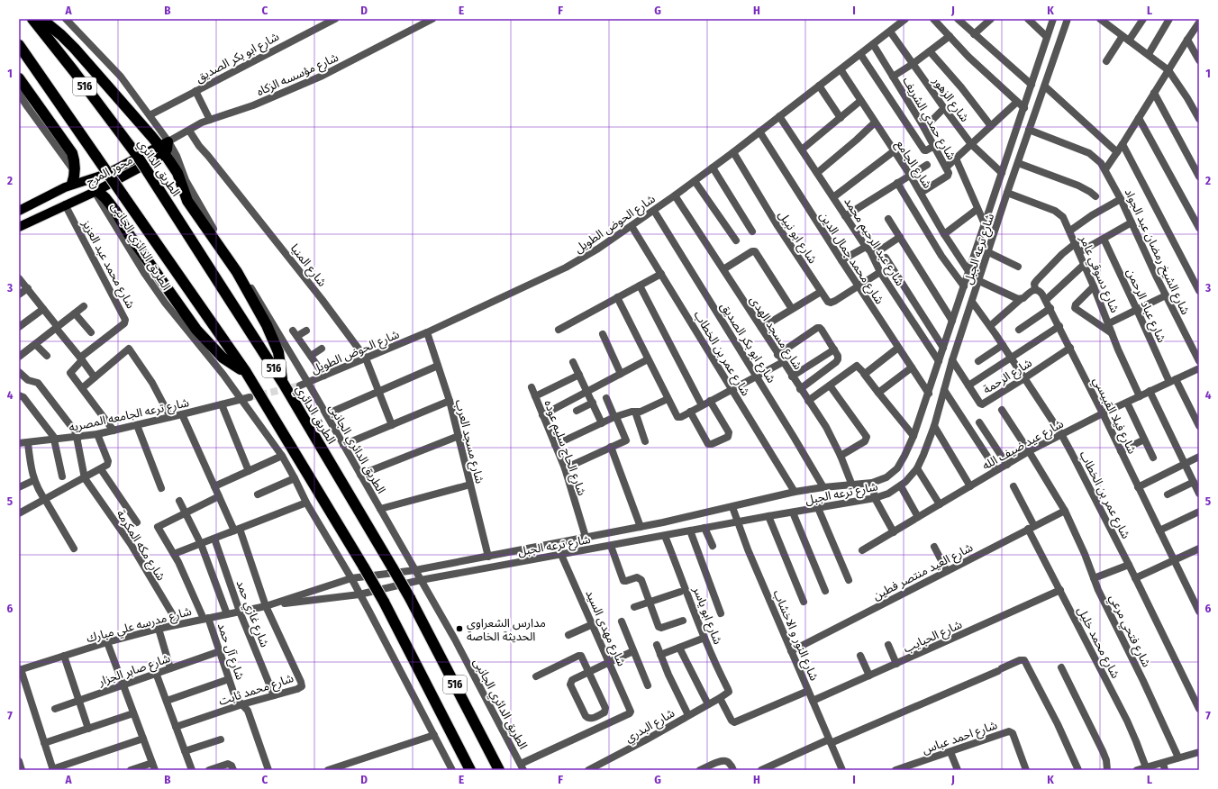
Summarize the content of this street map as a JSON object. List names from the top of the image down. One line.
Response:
{"streets":{"highway":["516","الطريق الدائري"],"main road":["محور المرج"],"street":["شارع ابو بكر الصديق","شارع مؤسسه الزكاه","شارع الزهور","شارع حمدي الشريف","شارع الجامع","شارع الحوض الطويل","شارع ابو نبيل","شارع عبد الرحيم محمد","الطريق الدائري الجانبى","شارع ترعه الجبل","شارع الشيخ رمضان عبد الجواد","شارع محمد جمال الدين","شارع محمد عبد العزيز","شارع المنيا","شارع دسوقي عامر","شارع عباد الرحمن","شارع مسجد الهدى","شارع عمر بن الخطاب","شارع الرحمة","شارع ترعه الجامعه المصريه","شارع فيلا القبيسي","شارع مسجد العرب","شارع عيد ضيف الله","شارع الحاج سليم عوده","شارع مكه المكرمة","شارع العيد منتصر فطين","شارع غازي حمد","شارع ابو ياسر","شارع مدرسه علي مبارك","شارع مهدى السيد","شارع فتحي مرعي","شارع النور و الاخشاب","شارع الحبايب","شارع محمد خليل","شارع آل حمد","شارع صابر الجزار","شارع محمد ثابت","شارع البدري","شارع احمد عباس"]},"crossings":[["شارع ابو بكر الصديق","شارع الحوض الطويل"],["شارع ابو بكر الصديق","الطريق الدائري الجانبى"],["شارع ابو بكر الصديق","شارع ترعه الجبل"],["شارع مؤسسه الزكاه","محور المرج"],["شارع مؤسسه الزكاه","الطريق الدائري الجانبى"],["شارع مؤسسه الزكاه","شارع المنيا"],["شارع الزهور","شارع الحوض الطويل"],["شارع الزهور","شارع ترعه الجبل"],["شارع حمدي الشريف","شارع الجامع"],["شارع حمدي الشريف","شارع الحوض الطويل"],["شارع الجامع","شارع الحوض الطويل"],["شارع الجامع","شارع ترعه الجبل"],["محور المرج","الطريق الدائري الجانبى"],["محور المرج","شارع محمد عبد العزيز"],["شارع الحوض الطويل","شارع ابو نبيل"],["شارع الحوض الطويل","شارع عبد الرحيم محمد"],["شارع الحوض الطويل","الطريق الدائري الجانبى"],["شارع الحوض الطويل","شارع محمد جمال الدين"],["شارع الحوض الطويل","شارع المنيا"],["شارع الحوض الطويل","شارع مسجد الهدى"],["شارع الحوض الطويل","شارع عمر بن الخطاب"],["شارع الحوض الطويل","شارع مسجد العرب"],["شارع ابو نبيل","شارع محمد جمال الدين"],["شارع عبد الرحيم محمد","شارع ترعه الجبل"],["الطريق الدائري الجانبى","شارع ترعه الجبل"],["الطريق الدائري الجانبى","شارع ترعه الجامعه المصريه"],["الطريق الدائري الجانبى","شارع مدرسه علي مبارك"],["الطريق الدائري الجانبى","شارع مهدى السيد"],["شارع ترعه الجبل","شارع الشيخ رمضان عبد الجواد"],["شارع ترعه الجبل","شارع محمد جمال الدين"],["شارع ترعه الجبل","شارع دسوقي عامر"],["شارع ترعه الجبل","شارع مسجد الهدى"],["شارع ترعه الجبل","شارع عمر بن الخطاب"],["شارع ترعه الجبل","شارع الرحمة"],["شارع ترعه الجبل","شارع مسجد العرب"],["شارع ترعه الجبل","شارع الحاج سليم عوده"],["شارع ترعه الجبل","شارع ابو ياسر"],["شارع ترعه الجبل","شارع مدرسه علي مبارك"],["شارع ترعه الجبل","شارع مهدى السيد"],["شارع ترعه الجبل","شارع النور و الاخشاب"],["شارع دسوقي عامر","شارع عيد ضيف الله"],["شارع عباد الرحمن","شارع عيد ضيف الله"],["شارع عمر بن الخطاب","شارع الرحمة"],["شارع عمر بن الخطاب","شارع عيد ضيف الله"],["شارع الرحمة","شارع فيلا القبيسي"],["شارع فيلا القبيسي","شارع عيد ضيف الله"],["شارع عيد ضيف الله","شارع فتحي مرعي"],["شارع مكه المكرمة","شارع مدرسه علي مبارك"],["شارع العيد منتصر فطين","شارع فتحي مرعي"],["شارع العيد منتصر فطين","شارع النور و الاخشاب"],["شارع العيد منتصر فطين","شارع محمد خليل"],["شارع غازي حمد","شارع مدرسه علي مبارك"],["شارع غازي حمد","شارع محمد ثابت"],["شارع ابو ياسر","شارع البدري"],["شارع مدرسه علي مبارك","شارع آل حمد"],["شارع مدرسه علي مبارك","شارع محمد ثابت"],["شارع النور و الاخشاب","شارع الحبايب"],["شارع الحبايب","شارع محمد خليل"],["شارع آل حمد","شارع صابر الجزار"],["شارع آل حمد","شارع محمد ثابت"]],"places":["مدارس الشعراوي الحديثة الخاصة"],"grid":{"columns":["A","B","C","D","E","F","G","H","I","J","K","L"],"rows":["1","2","3","4","5","6","7"]}}
